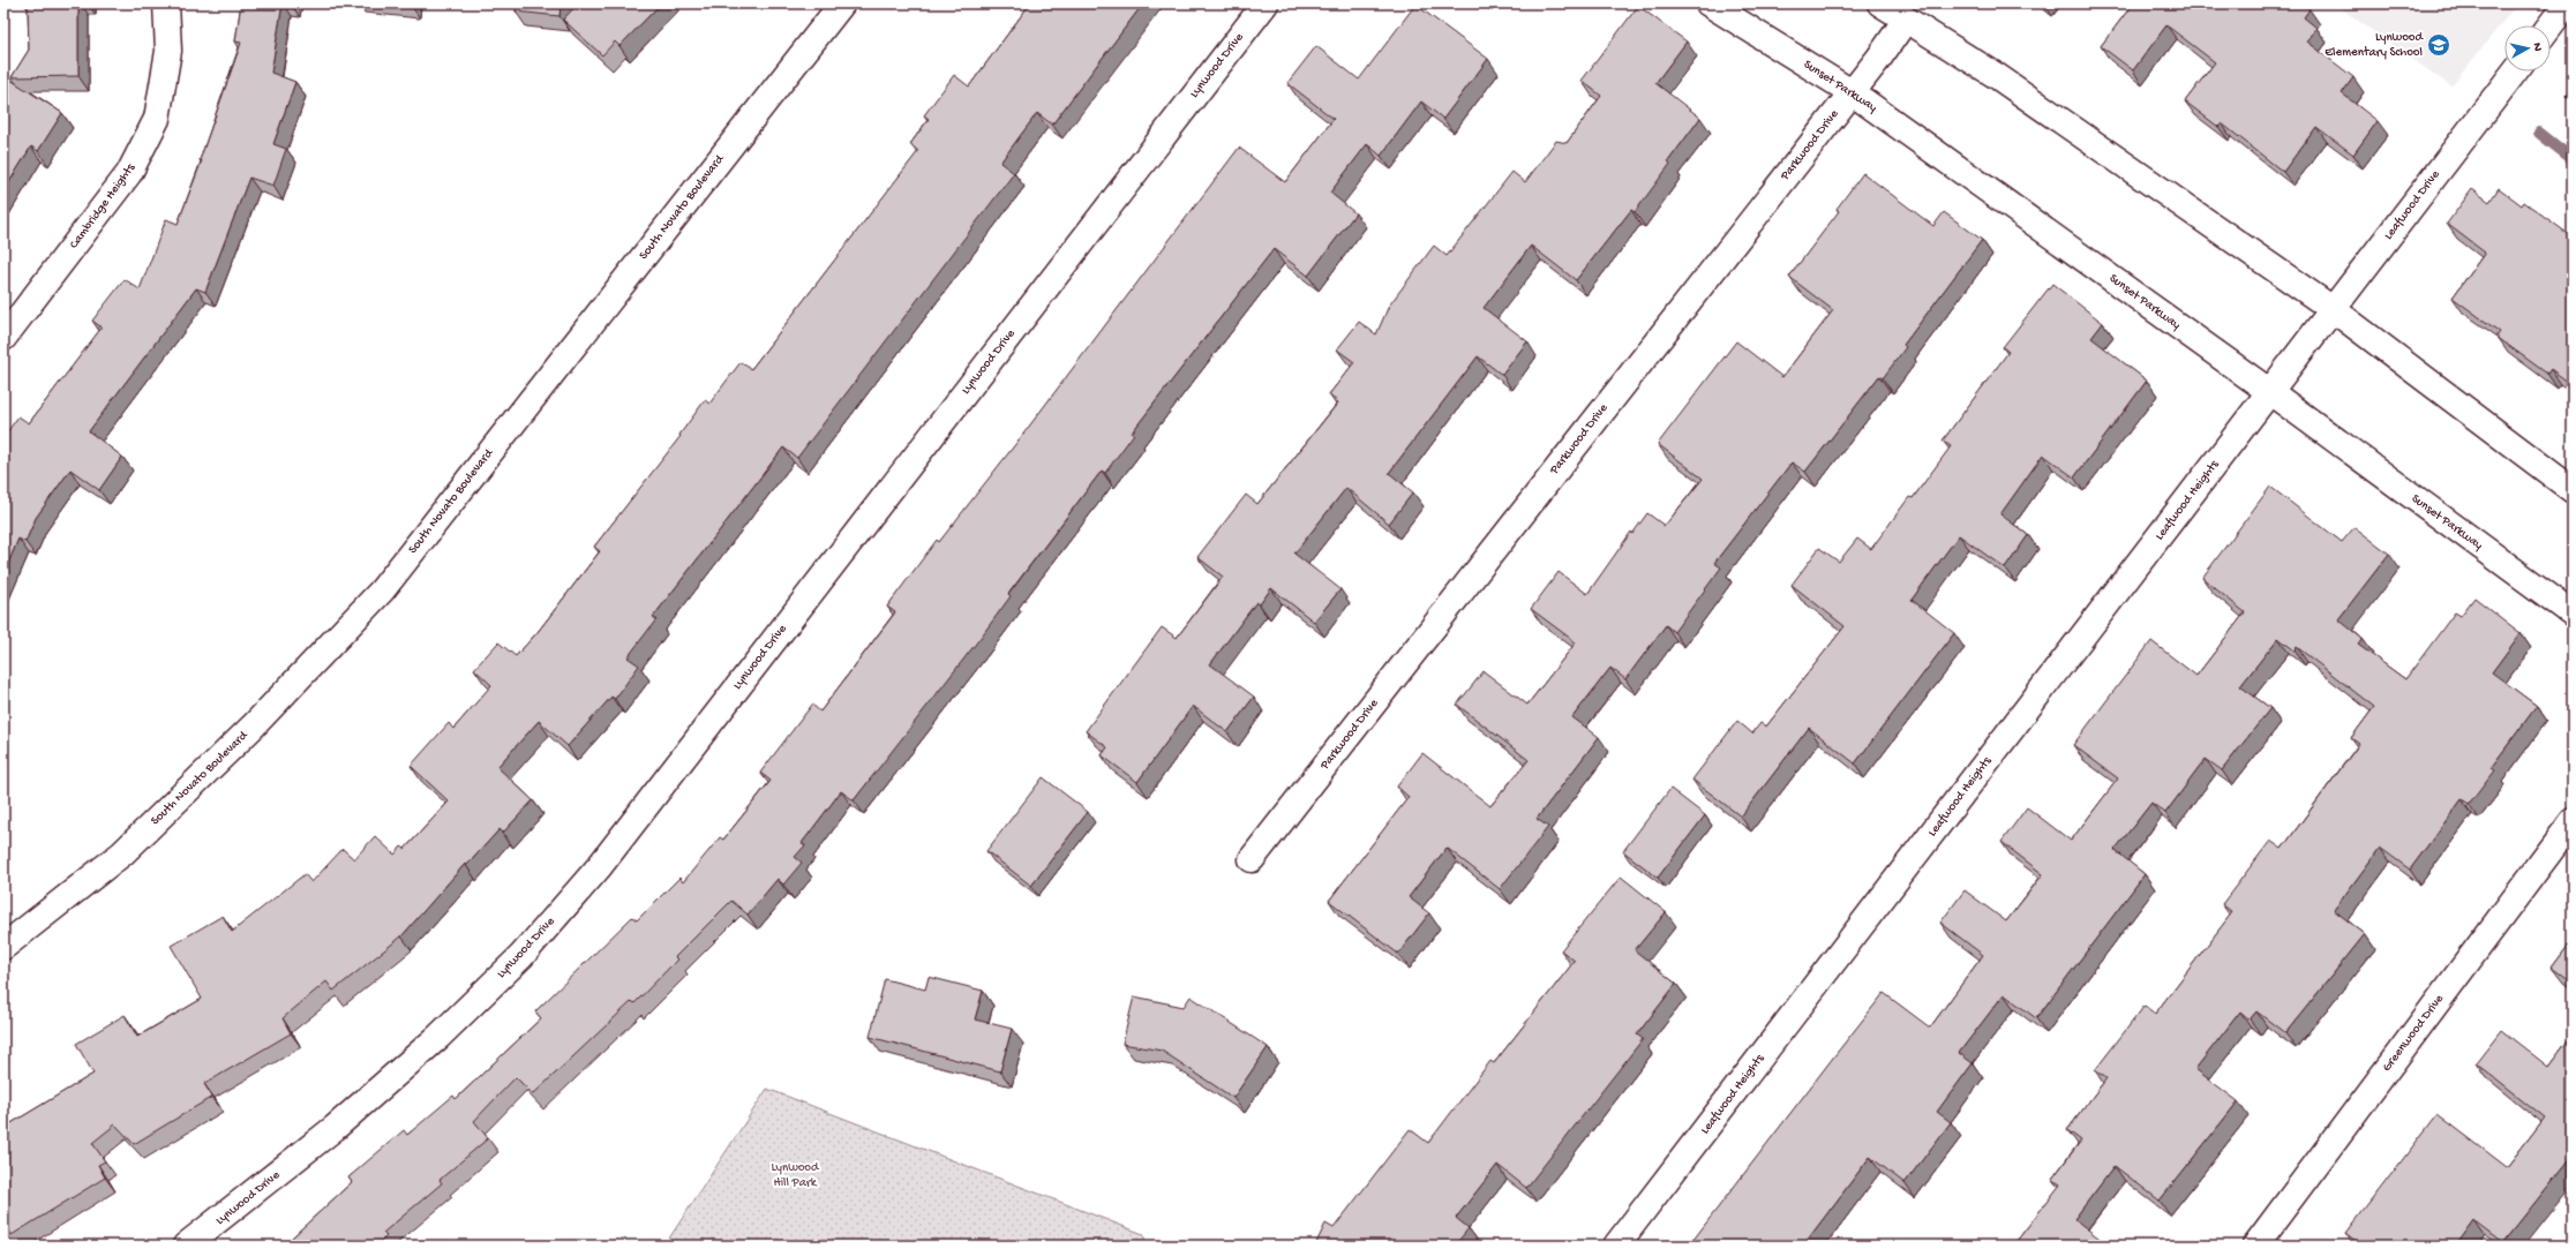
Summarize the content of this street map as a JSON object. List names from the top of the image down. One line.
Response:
{"streets":{"street":["Lynwood Drive","Sunset Parkway","Parkwood Drive","Leafwood Drive","Cambridge Heights","South Novato Boulevard","Leafwood Heights","Greenwood Drive"]},"crossings":[["Sunset Parkway","Parkwood Drive"],["Sunset Parkway","Leafwood Heights"],["Leafwood Drive","Leafwood Heights"]],"parks":["Lynwood Hill Park"],"places":{"school or university":["Lynwood Elementary School"]},"north":"right"}
